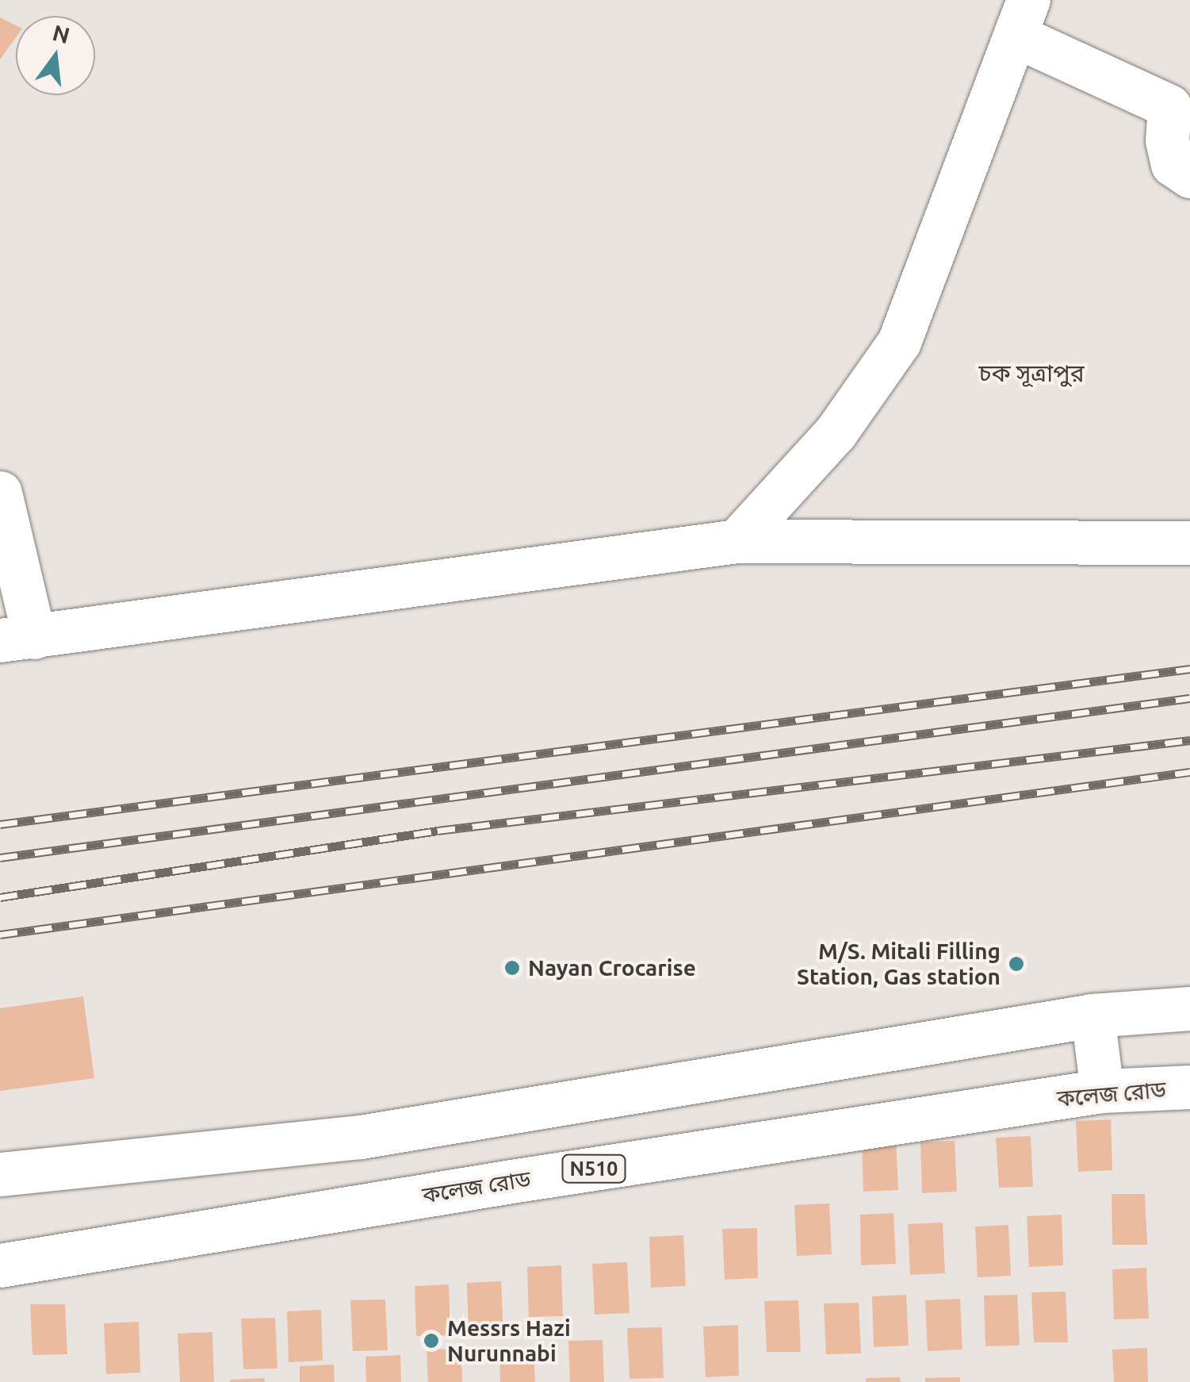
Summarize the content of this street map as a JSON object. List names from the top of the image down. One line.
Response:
{"streets":{"main road":["কলেজ রোড","N510"]},"districts":["চক সূত্রাপুর"],"places":["M/S. Mitali Filling Station, Gas station","Nayan Crocarise","Messrs Hazi Nurunnabi"],"north":"top"}
